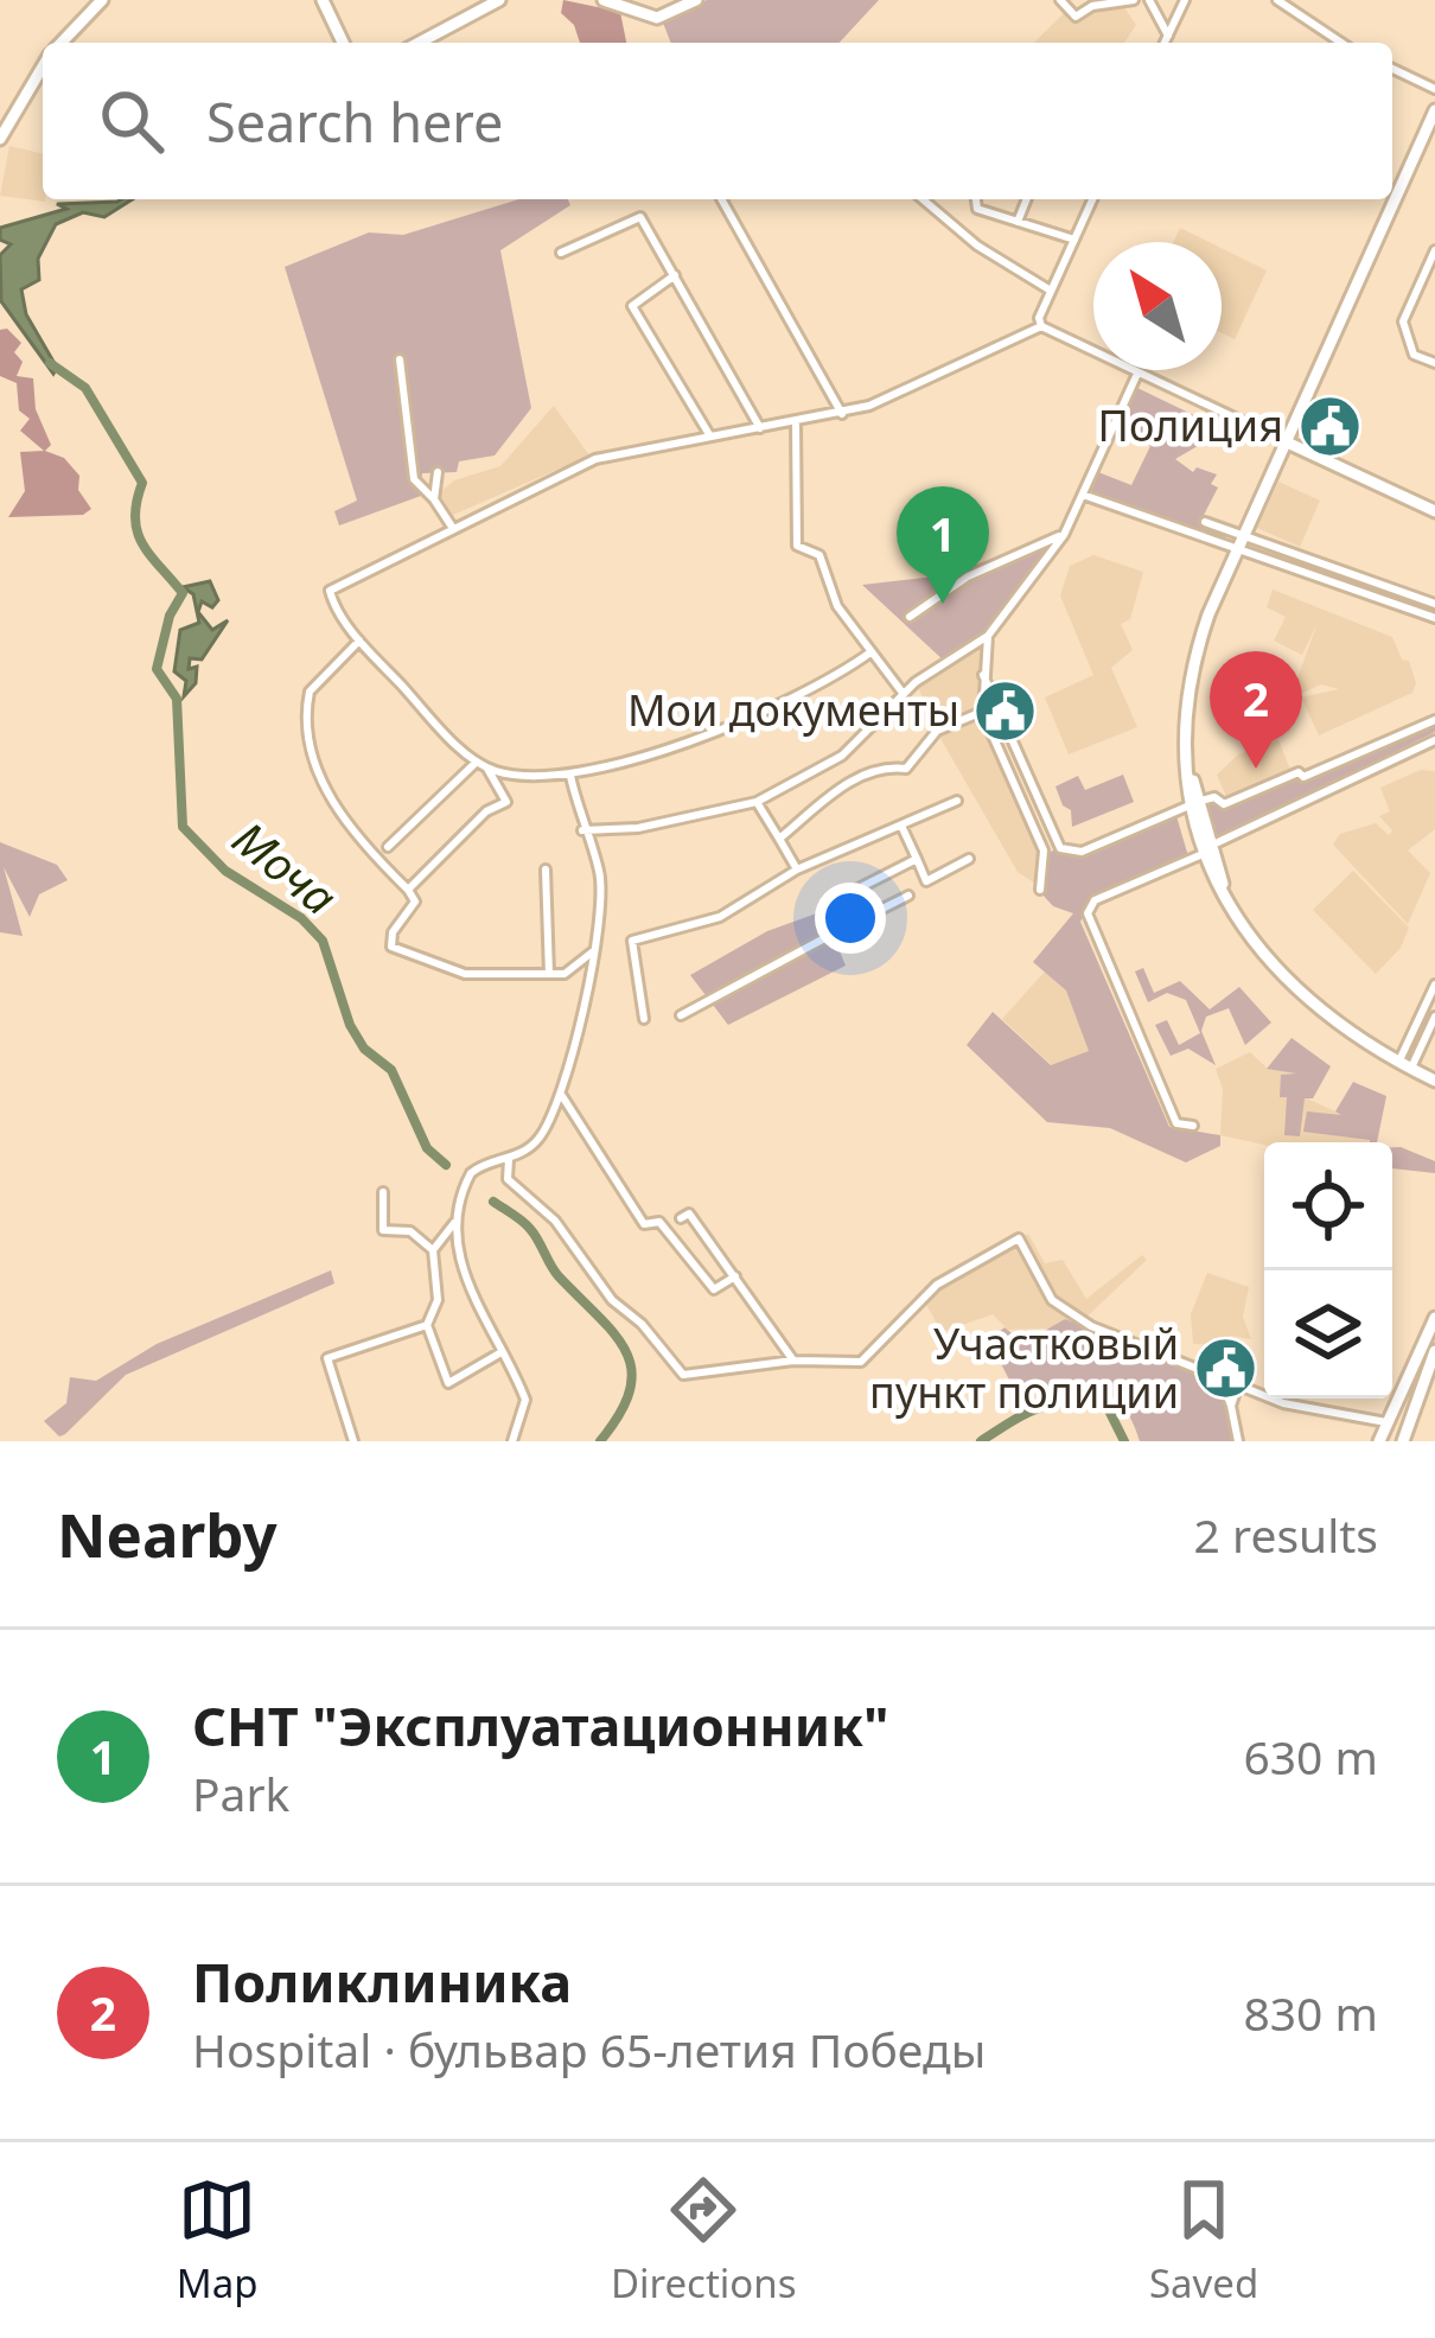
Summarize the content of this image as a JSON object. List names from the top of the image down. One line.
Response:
{"water":["Моча"],"places":{"public building":["Полиция","Мои документы","Участковый пункт полиции"]},"north":"top left","page":{"search":"Search here","pins":["1","2"],"heading":["Nearby","2 results"],"list":[{"mark":"1","name":"СНТ \"Эксплуатационник\"","note":"Park","value":"630 m"},{"mark":"2","name":"Поликлиника","note":"Hospital · бульвар 65-летия Победы","value":"830 m"}],"nav":["Map","Directions","Saved"]}}
